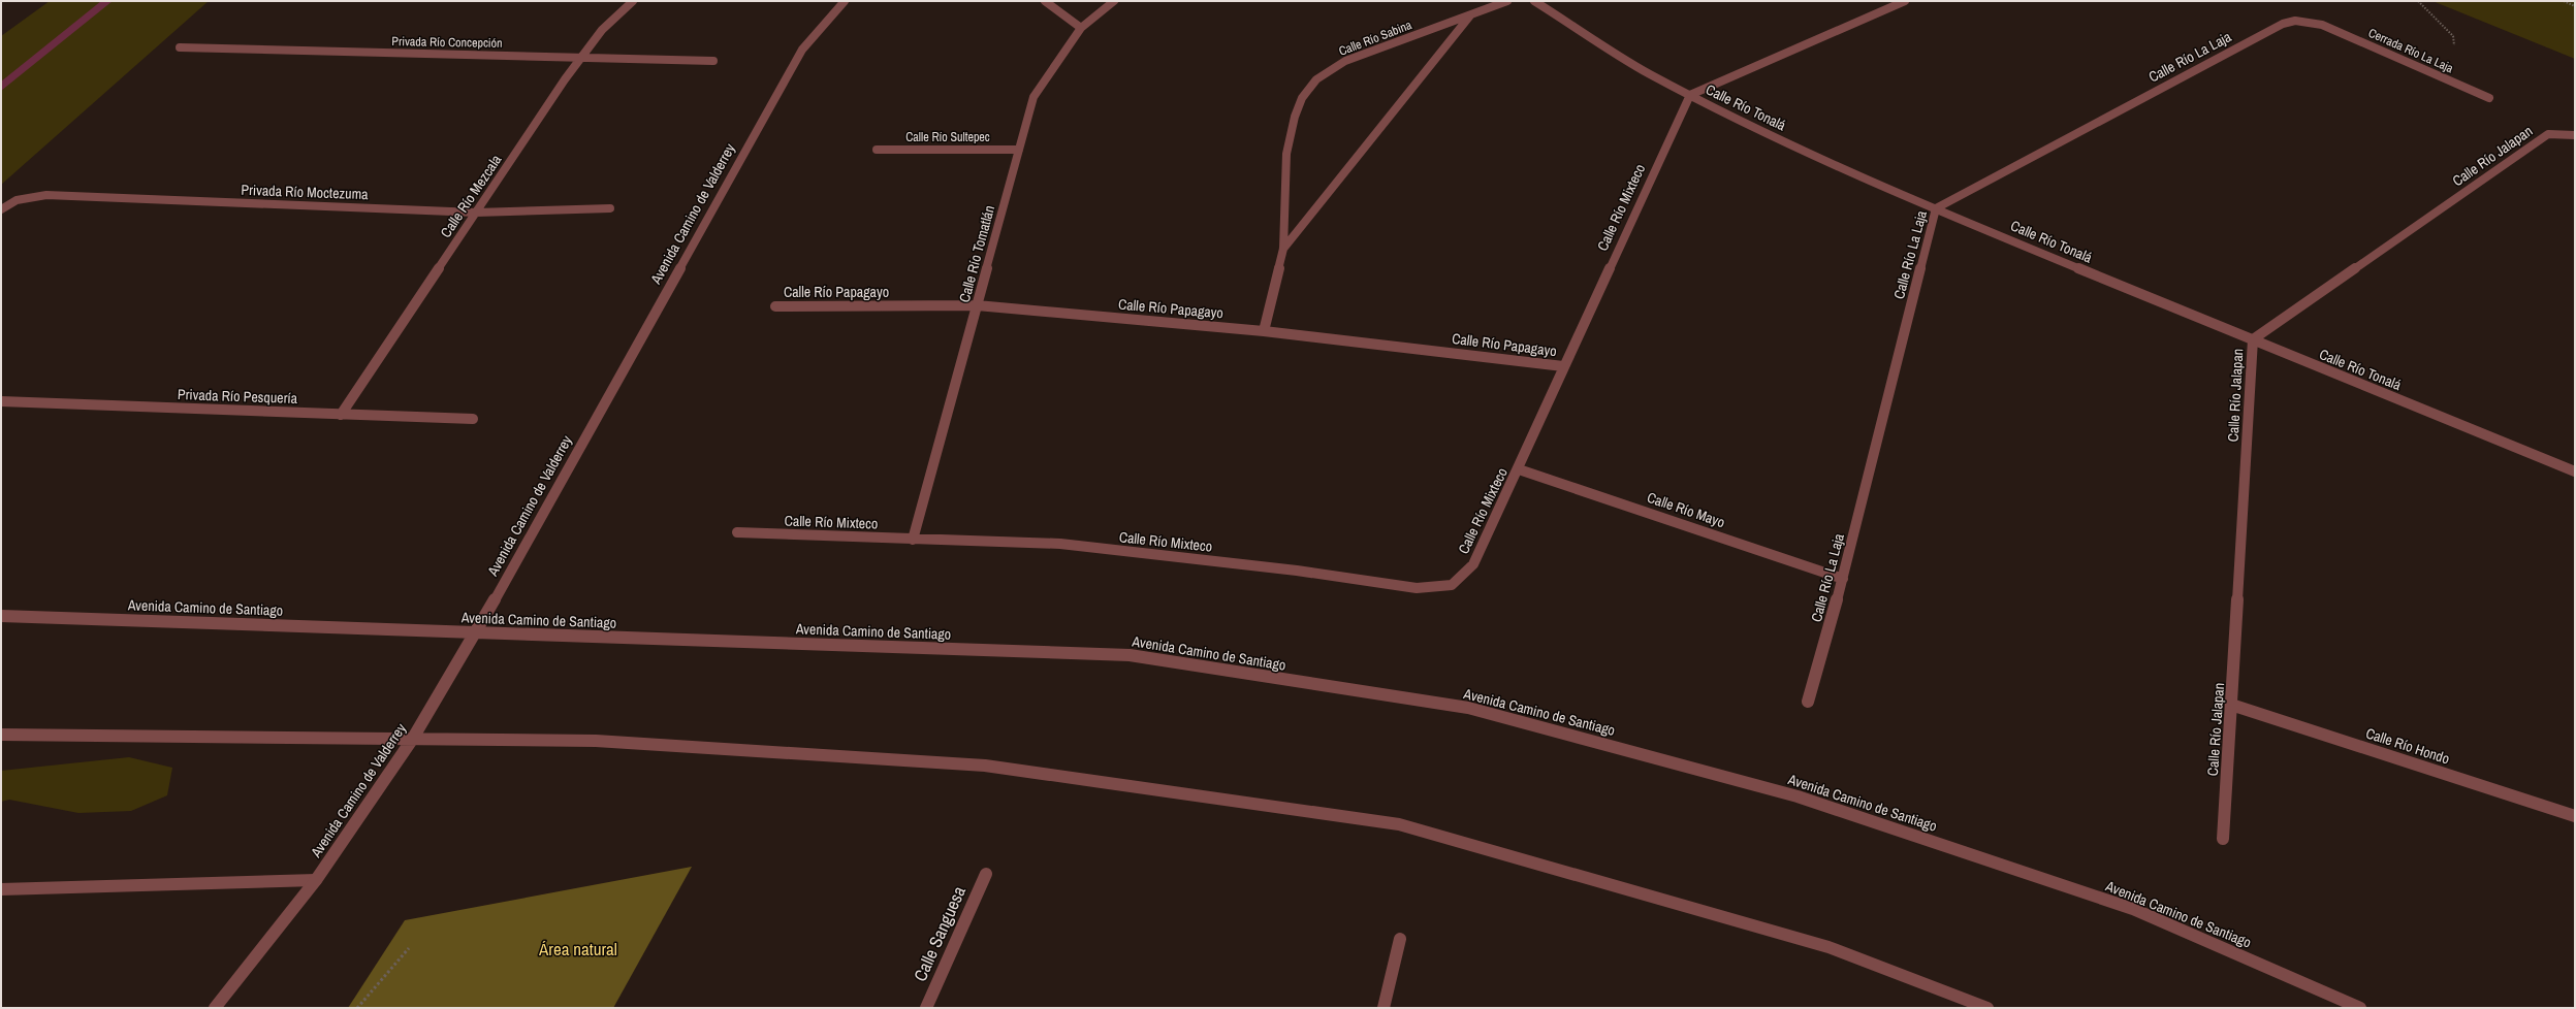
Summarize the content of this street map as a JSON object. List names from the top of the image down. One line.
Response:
{"streets":{"street":["Calle Río Sabina","Privada Río Concepción","Cerrada Río La Laja","Calle Río La Laja","Calle Río Tonalá","Calle Río Sultepec","Calle Río Jalapan","Privada Río Moctezuma","Calle Río Mezcala","Calle Río Mixteco","Avenida Camino de Valderrey","Calle Río Tomatlán","Calle Río Papagayo","Privada Río Pesquería","Calle Río Mayo","Avenida Camino de Santiago","Calle Río Hondo","Calle Sanguesa"]},"crossings":[["Calle Río Sabina","Calle Río Papagayo"],["Privada Río Concepción","Calle Río Mezcala"],["Cerrada Río La Laja","Calle Río La Laja"],["Calle Río La Laja","Calle Río Tonalá"],["Calle Río La Laja","Calle Río Mayo"],["Calle Río Tonalá","Calle Río Jalapan"],["Calle Río Tonalá","Calle Río Mixteco"],["Calle Río Sultepec","Calle Río Tomatlán"],["Calle Río Jalapan","Calle Río Hondo"],["Privada Río Moctezuma","Calle Río Mezcala"],["Calle Río Mezcala","Privada Río Pesquería"],["Calle Río Mixteco","Calle Río Tomatlán"],["Calle Río Mixteco","Calle Río Papagayo"],["Calle Río Mixteco","Calle Río Mayo"],["Avenida Camino de Valderrey","Avenida Camino de Santiago"],["Calle Río Tomatlán","Calle Río Papagayo"]],"parks":["Área natural"]}
